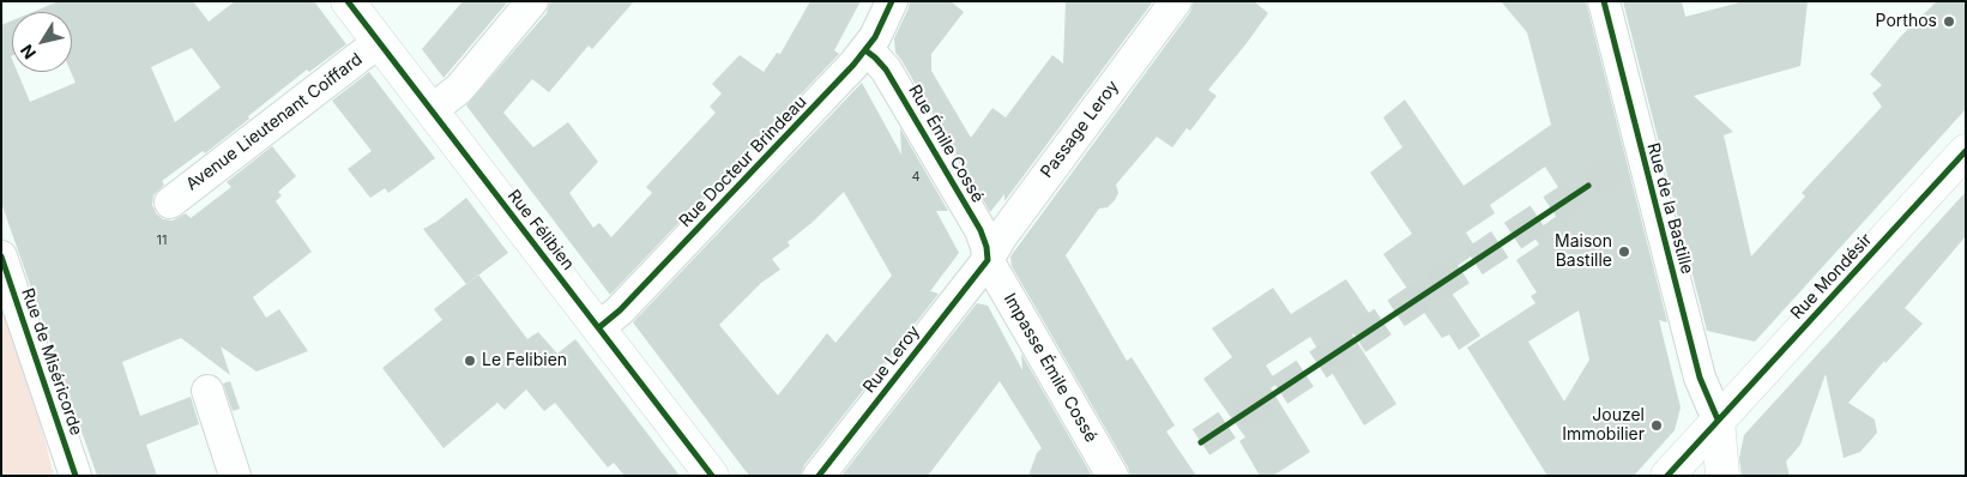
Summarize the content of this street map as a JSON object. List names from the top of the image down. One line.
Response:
{"streets":{"street":["Avenue Lieutenant Coiffard","Passage Leroy","Rue Émile Cossé","Rue Docteur Brindeau","Rue de la Bastille","Rue Félibien","Rue Mondésir","Rue Leroy","Rue de Miséricorde","Impasse Émile Cossé"]},"crossings":[["Avenue Lieutenant Coiffard","Rue Félibien"],["Passage Leroy","Rue Émile Cossé"],["Passage Leroy","Rue Leroy"],["Passage Leroy","Impasse Émile Cossé"],["Rue Émile Cossé","Rue Docteur Brindeau"],["Rue Émile Cossé","Rue Leroy"],["Rue Émile Cossé","Impasse Émile Cossé"],["Rue Docteur Brindeau","Rue Félibien"],["Rue de la Bastille","Rue Mondésir"],["Rue Leroy","Impasse Émile Cossé"]],"places":["Porthos","Maison Bastille","Le Felibien","Jouzel Immobilier"],"house_numbers":["4","11"],"north":"bottom left"}
